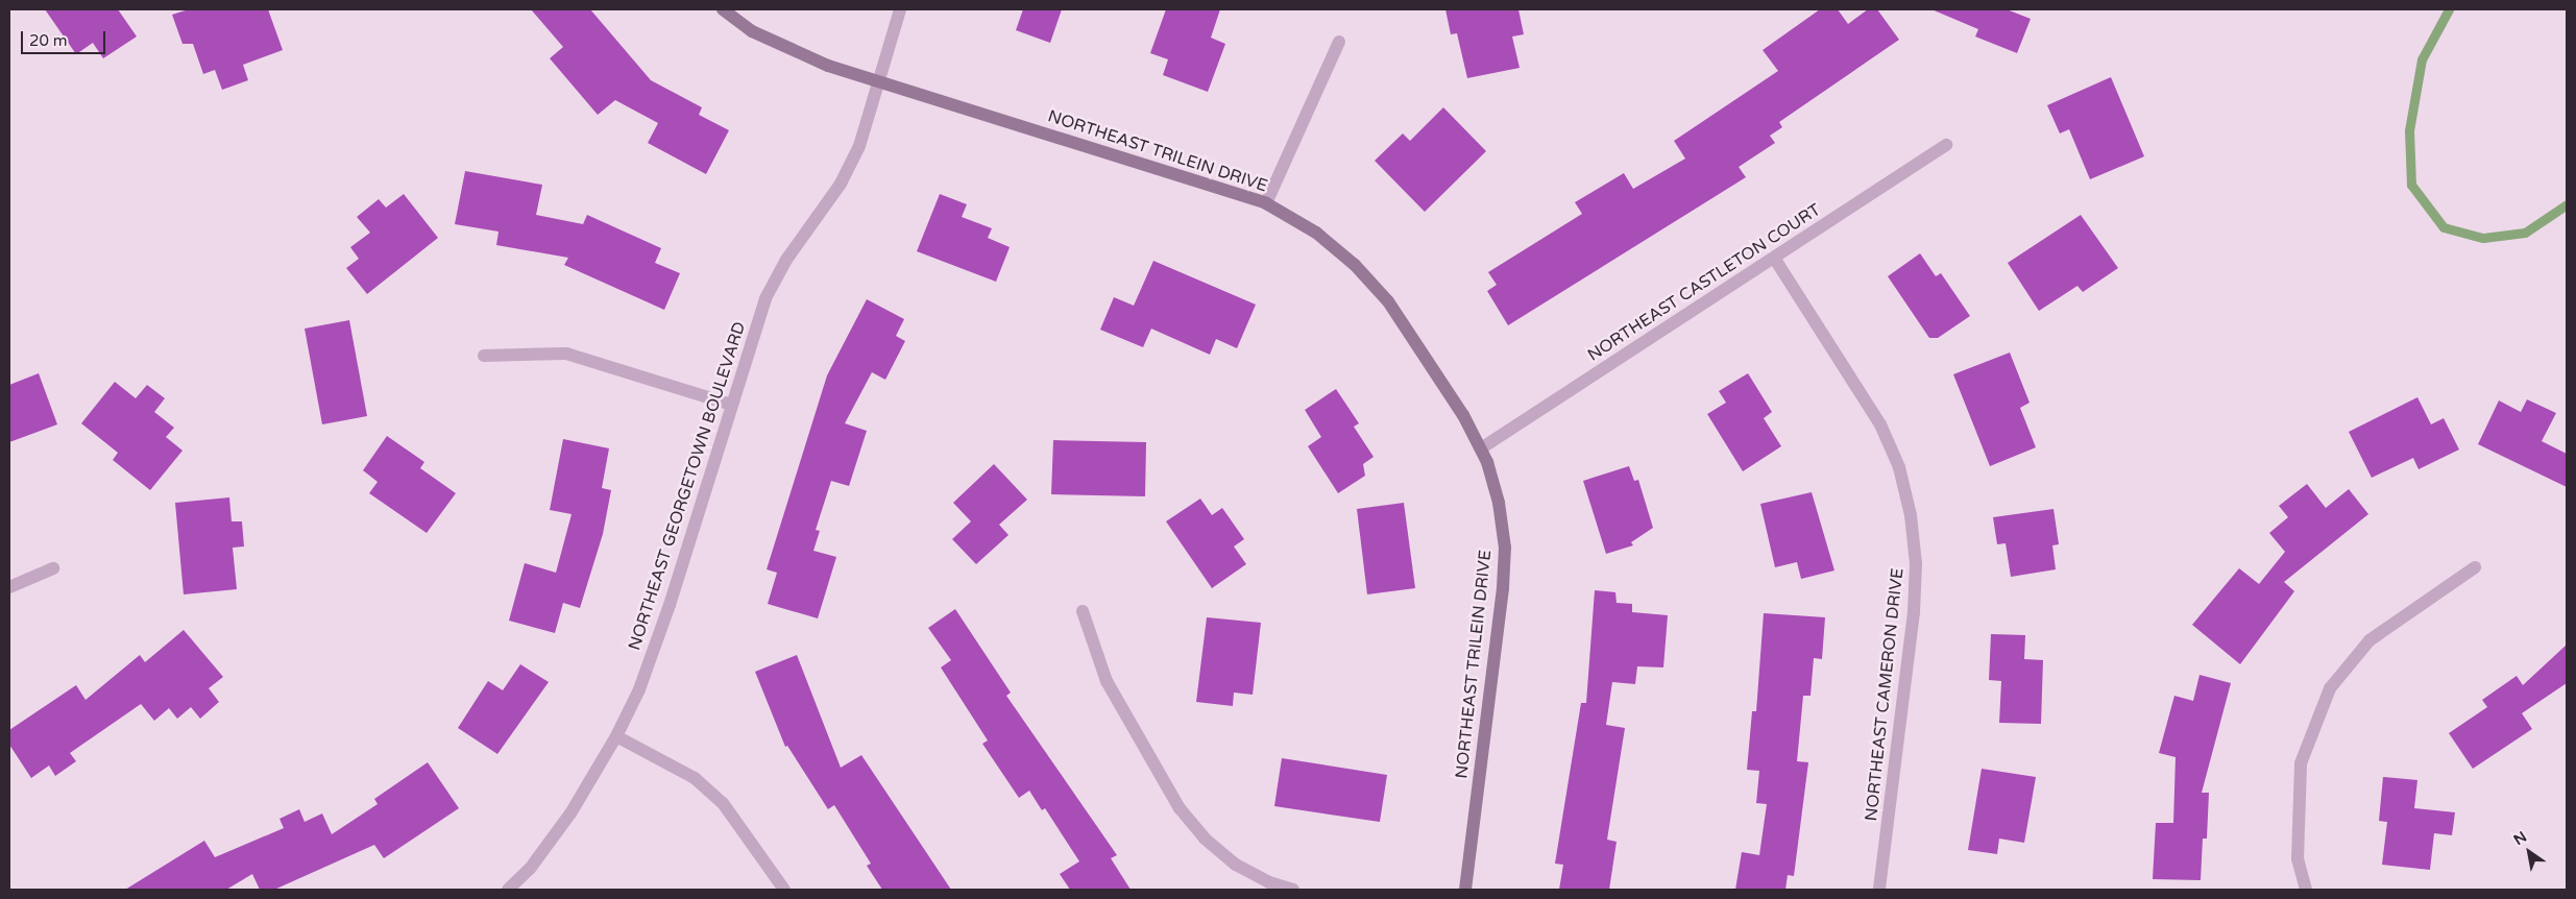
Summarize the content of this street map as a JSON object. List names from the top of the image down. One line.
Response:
{"streets":{"street":["NORTHEAST TRILEIN DRIVE","NORTHEAST CASTLETON COURT","NORTHEAST GEORGETOWN BOULEVARD","NORTHEAST CAMERON DRIVE"]},"crossings":[["NORTHEAST TRILEIN DRIVE","NORTHEAST CASTLETON COURT"],["NORTHEAST TRILEIN DRIVE","NORTHEAST GEORGETOWN BOULEVARD"],["NORTHEAST CASTLETON COURT","NORTHEAST CAMERON DRIVE"]],"scale_bar":"20 m","north":"top left"}
